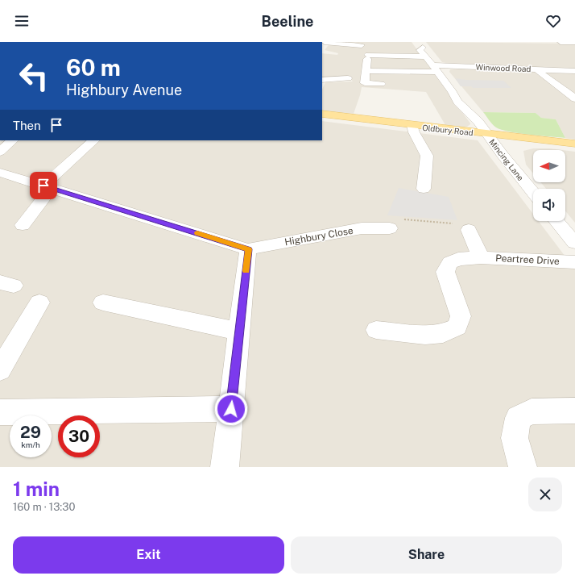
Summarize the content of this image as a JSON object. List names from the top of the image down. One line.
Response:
{"streets":{"main road":["Oldbury Road"],"street":["Winwood Road","Mincing Lane","Highbury Close","Peartree Drive"]},"crossings":[["Winwood Road","Mincing Lane"],["Oldbury Road","Mincing Lane"]],"north":"left","page":{"header":"Beeline","turn":["60 m","Highbury Avenue"],"then":"Then","speed":"29 km/h","limit":"30","heading":["1 min","160 m · 13:30"],"buttons":["Exit","Share"]}}
